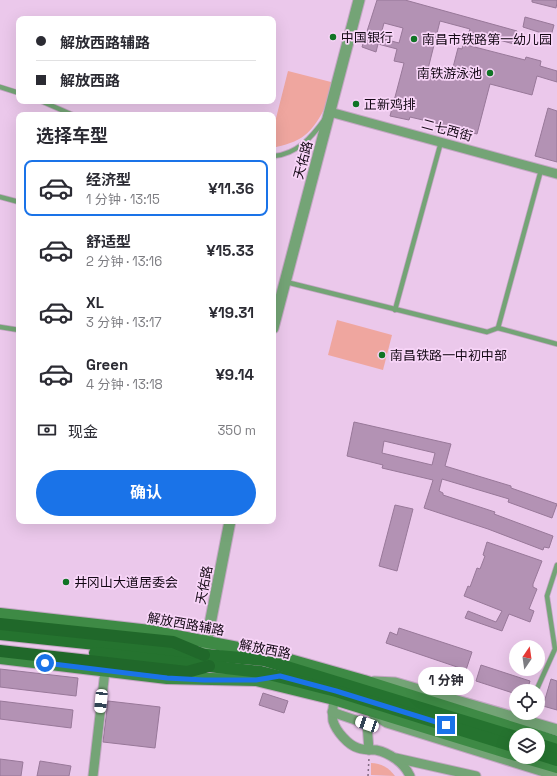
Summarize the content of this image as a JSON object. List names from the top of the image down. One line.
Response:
{"streets":{"main road":["解放西路辅路","解放西路"],"street":["二七西街","天佑路"]},"crossings":[["二七西街","天佑路"],["天佑路","解放西路辅路"],["天佑路","解放西路"]],"places":["中国银行","南昌市铁路第一幼儿园","南铁游泳池","正新鸡排","南昌铁路一中初中部","井冈山大道居委会"],"north":"top","page":{"banner":["解放西路辅路","解放西路"],"heading":"选择车型","list":[{"name":"经济型","note":"1 分钟 · 13:15","value":"¥11.36"},{"name":"舒适型","note":"2 分钟 · 13:16","value":"¥15.33"},{"name":"XL","note":"3 分钟 · 13:17","value":"¥19.31"},{"name":"Green","note":"4 分钟 · 13:18","value":"¥9.14"}],"pay":["现金","350 m"],"buttons":"确认","bubble":"1 分钟"}}
